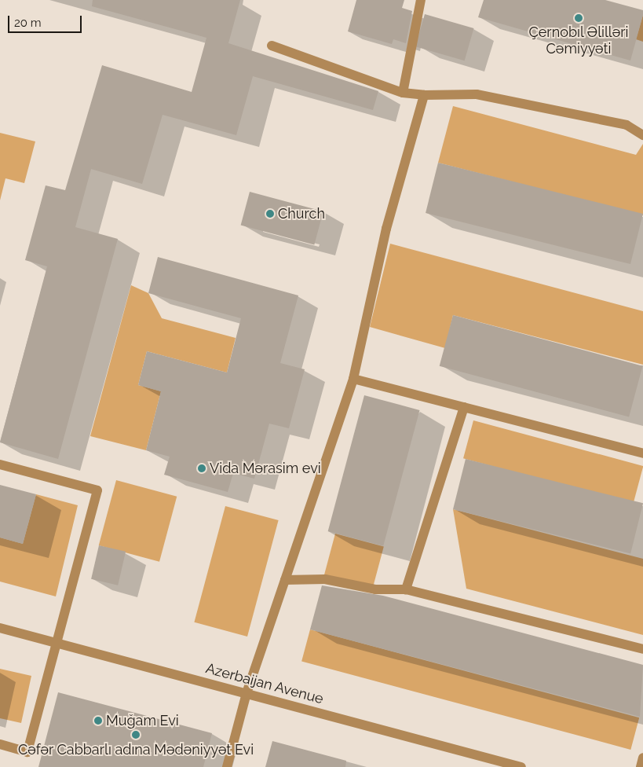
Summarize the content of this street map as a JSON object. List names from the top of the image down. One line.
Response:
{"streets":{"street":["Azerbaijan Avenue"]},"places":["Çernobıl Əlilləri Cəmiyyəti","Church","Vida Mərasim evi","Muğam Evi","Cəfər Cabbarlı adına Mədəniyyət Evi"],"scale_bar":"20 m"}
